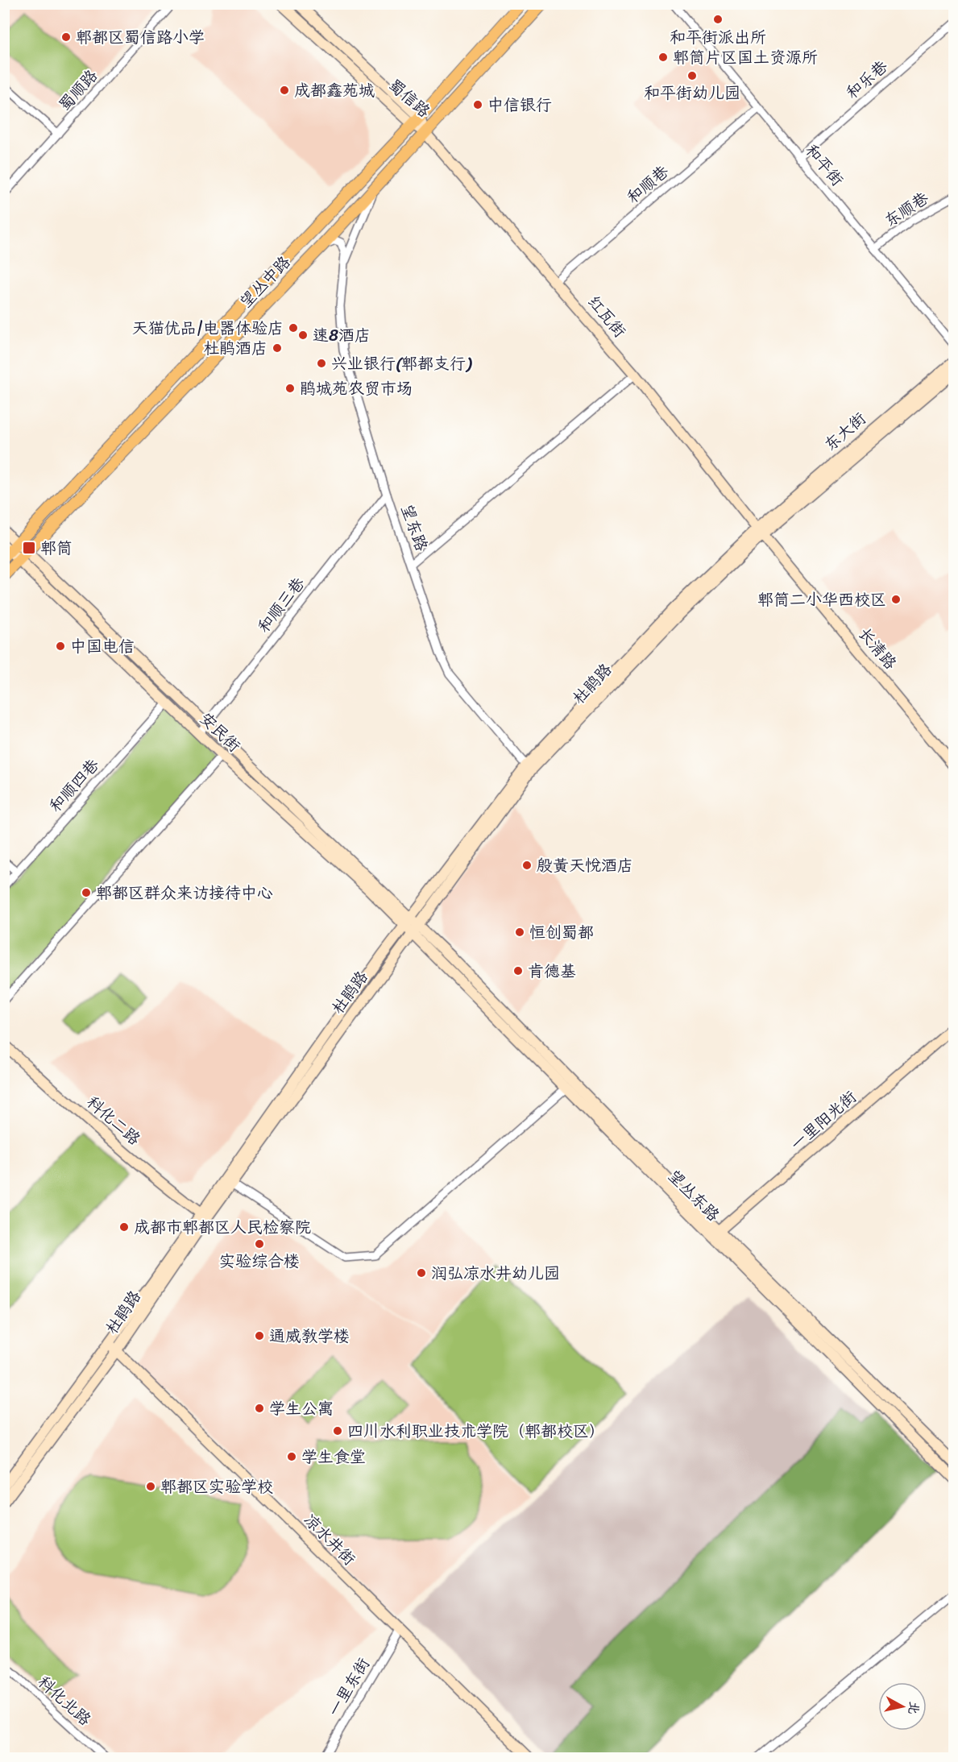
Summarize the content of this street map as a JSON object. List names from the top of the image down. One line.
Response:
{"streets":{"main road":["蜀信路","望丛中路","红瓦街","东大街","长清路","杜鹃路","安民街","科化二路","一里阳光街","望丛东路","凉水井街"],"street":["和乐巷","蜀顺路","和平街","和顺巷","东顺巷","望东路","和顺三巷","和顺四巷","一里东街","科化北路"]},"crossings":[["和乐巷","和平街"],["蜀信路","望丛中路"],["蜀信路","红瓦街"],["和平街","和顺巷"],["和平街","东顺巷"],["和顺巷","红瓦街"],["望丛中路","红瓦街"],["望丛中路","望东路"],["望丛中路","安民街"],["红瓦街","东大街"],["红瓦街","长清路"],["红瓦街","杜鹃路"],["东大街","长清路"],["东大街","杜鹃路"],["望东路","和顺三巷"],["望东路","杜鹃路"],["和顺三巷","安民街"],["长清路","杜鹃路"],["杜鹃路","安民街"],["杜鹃路","科化二路"],["杜鹃路","望丛东路"],["杜鹃路","凉水井街"],["安民街","和顺四巷"],["安民街","望丛东路"],["一里阳光街","望丛东路"],["凉水井街","一里东街"]],"places":{"other":["和平街派出所","郫都区蜀信路小学","郫筒片区国土资源所","和平街幼儿园","成都鑫苑城","中信银行","天猫优品|电器体验店","速8酒店","杜鹃酒店","兴业银行(郫都支行)","鹃城苑农贸市场","郫筒二小华西校区","中国电信","殷黄天悦酒店","郫都区群众来访接待中心","恒创蜀都","肯德基","成都市郫都区人民检察院","实验综合楼","润弘凉水井幼儿园","通威教学楼","学生公寓","四川水利职业技术学院（郫都校区）","学生食堂","郫都区实验学校"],"transit":["郫筒"]},"north":"right"}
